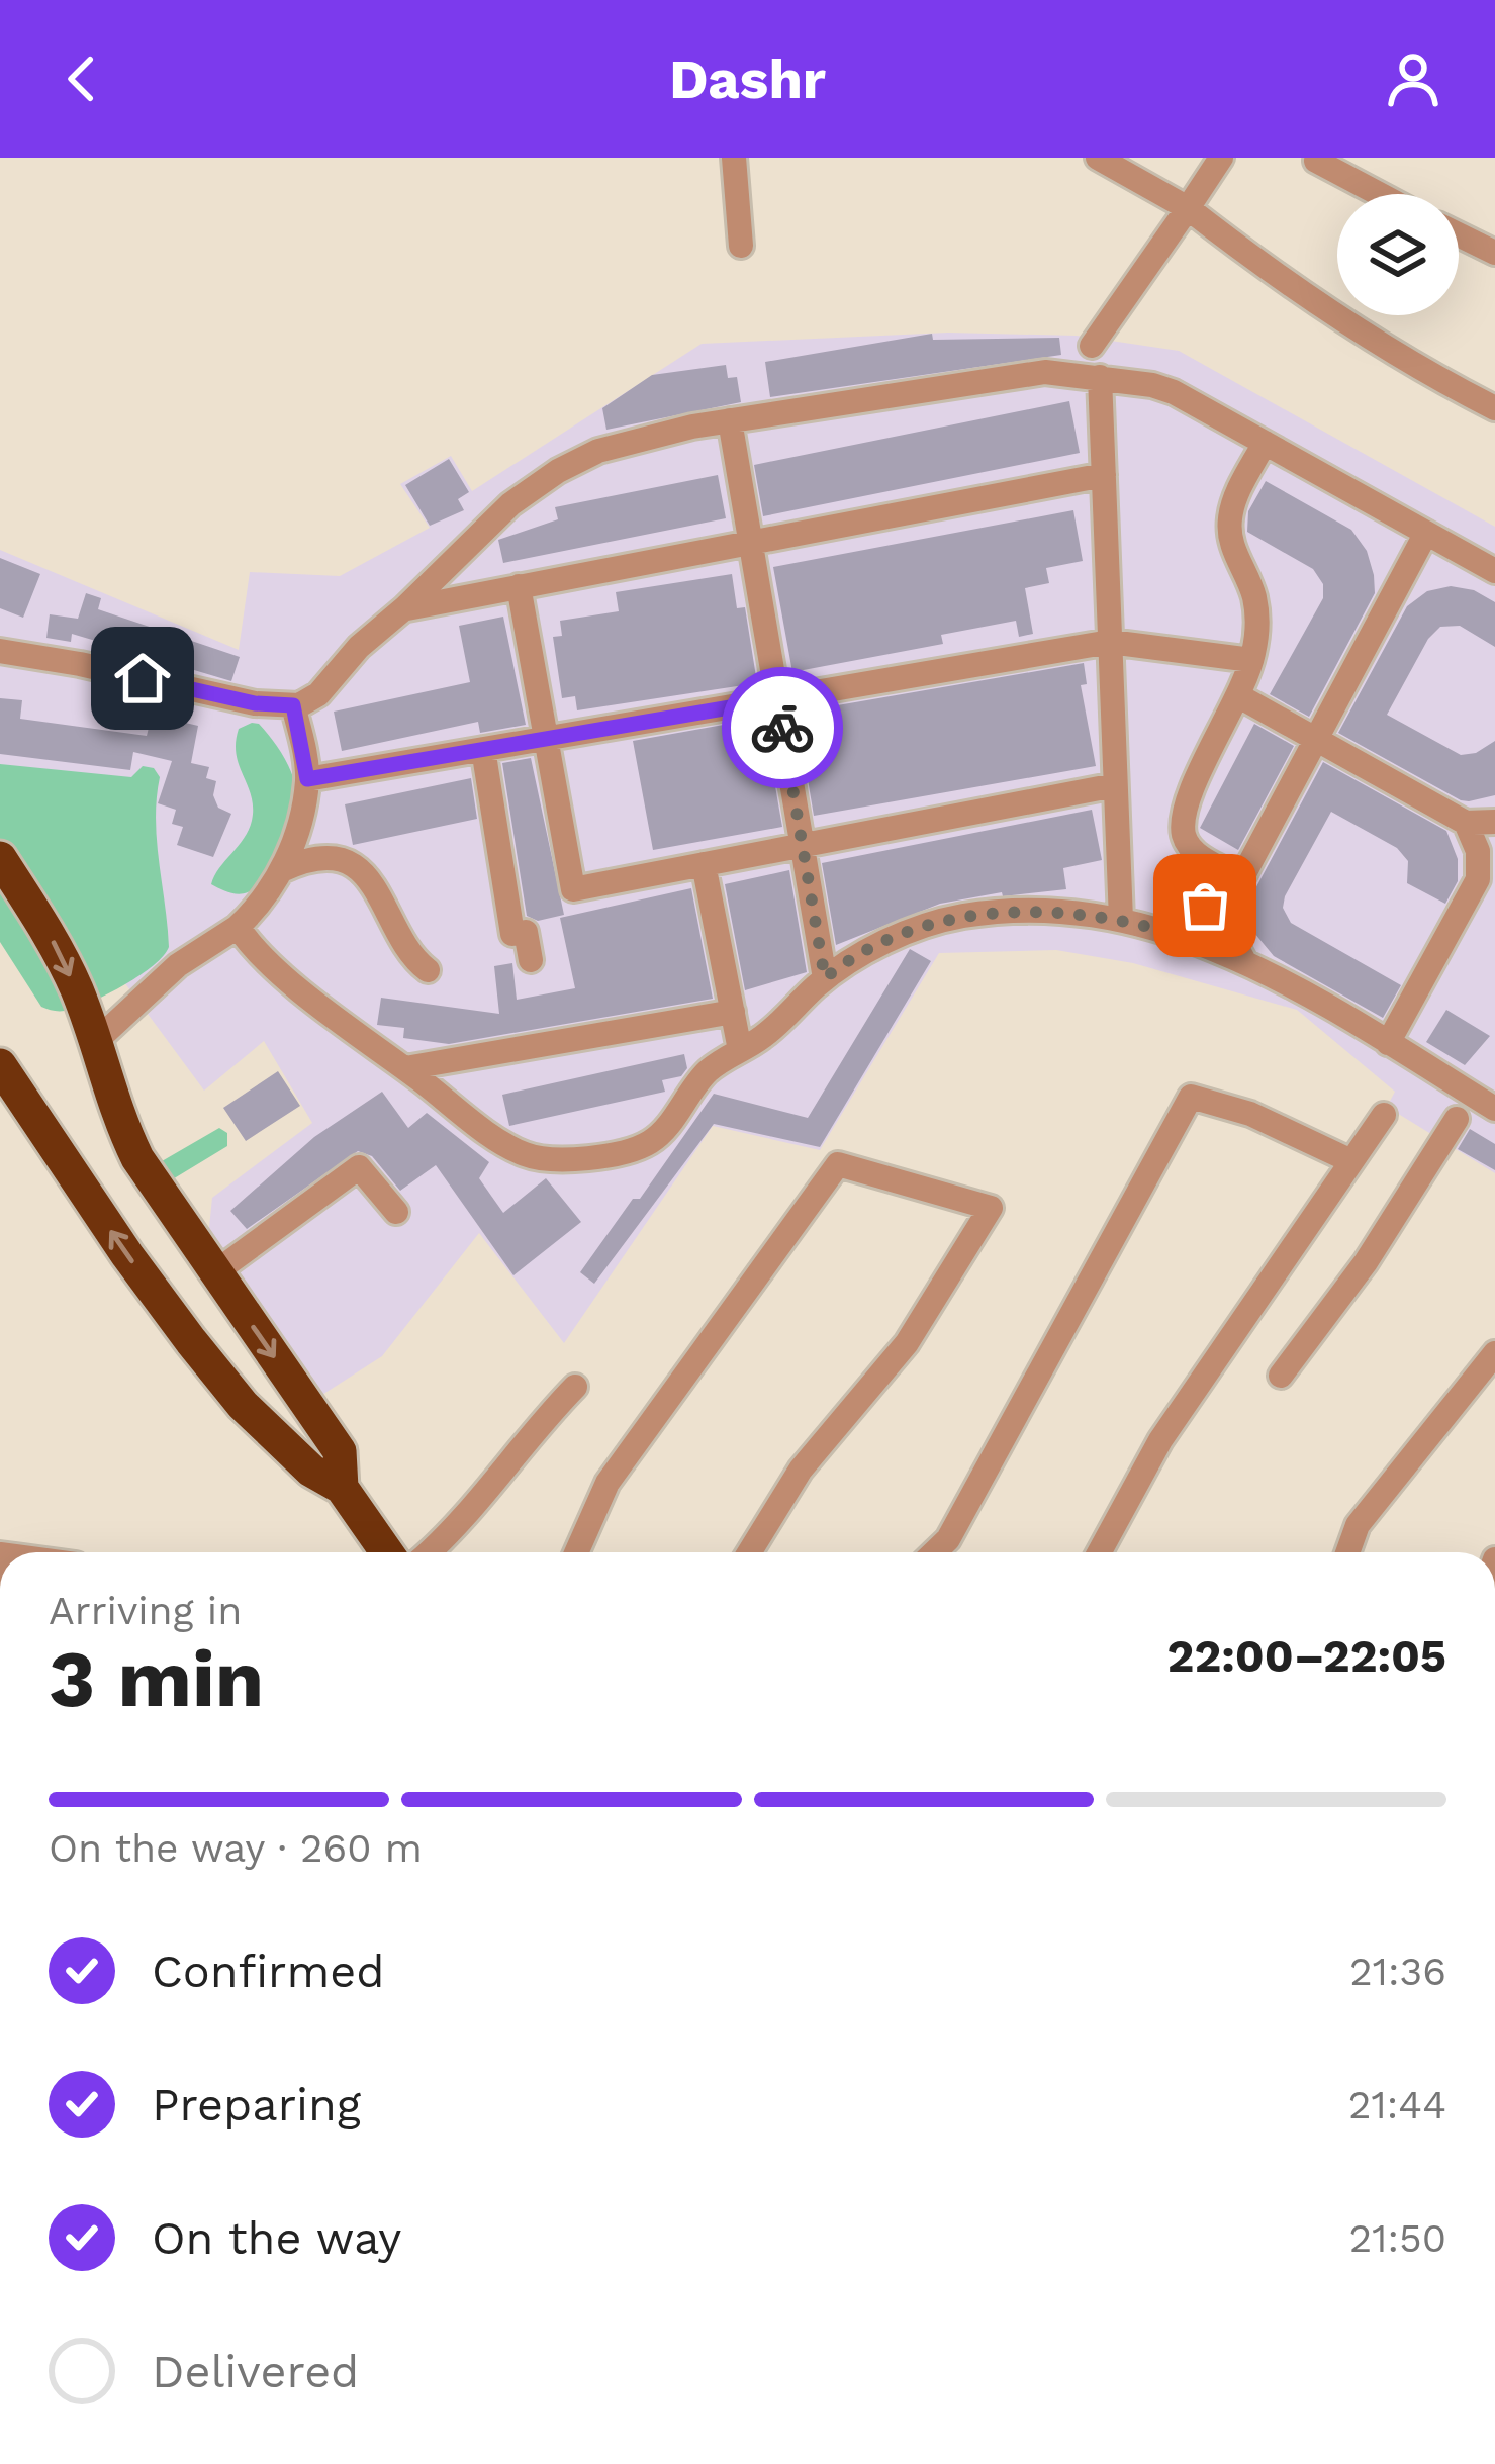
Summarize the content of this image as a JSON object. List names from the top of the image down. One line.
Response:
{"page":{"header":"Dashr","heading":["3 min","Arriving in","22:00–22:05"],"bar":"On the way · 260 m","list":[["Confirmed","21:36"],["Preparing","21:44"],["On the way","21:50"],"Delivered"]}}
